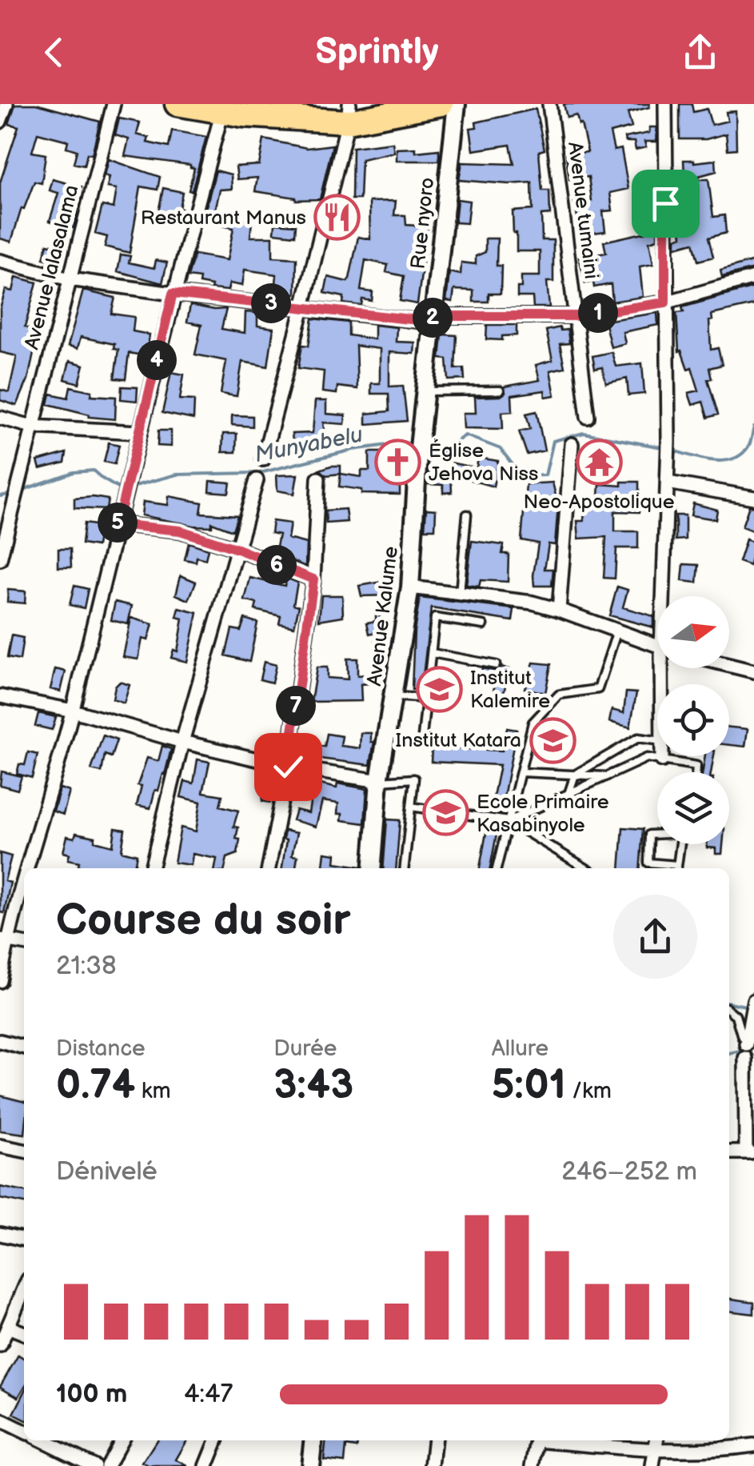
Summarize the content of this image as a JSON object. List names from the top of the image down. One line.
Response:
{"streets":{"street":["Avenue tumaini","Rue nyoro","Avenue lalasalama","Avenue Kalume"]},"crossings":[["Rue nyoro","Avenue Kalume"]],"water":["Munyabelu"],"places":{"restaurant":["Restaurant Manus"],"church":["Église Jehova Niss"],"temple":["Neo-Apostolique"],"school or university":["Institut Kalemire","Institut Katara","Ecole Primaire Kasabinyole"]},"north":"right","page":{"header":"Sprintly","pins":["3","1","2","4","5","6","7"],"heading":["Course du soir","21:38"],"stats":[["Distance","0.74 km"],["Durée","3:43"],["Allure","5:01 /km"]],"chart":["Dénivelé","246–252 m"],"list":[{"name":"100 m","note":"4:47"}]}}
